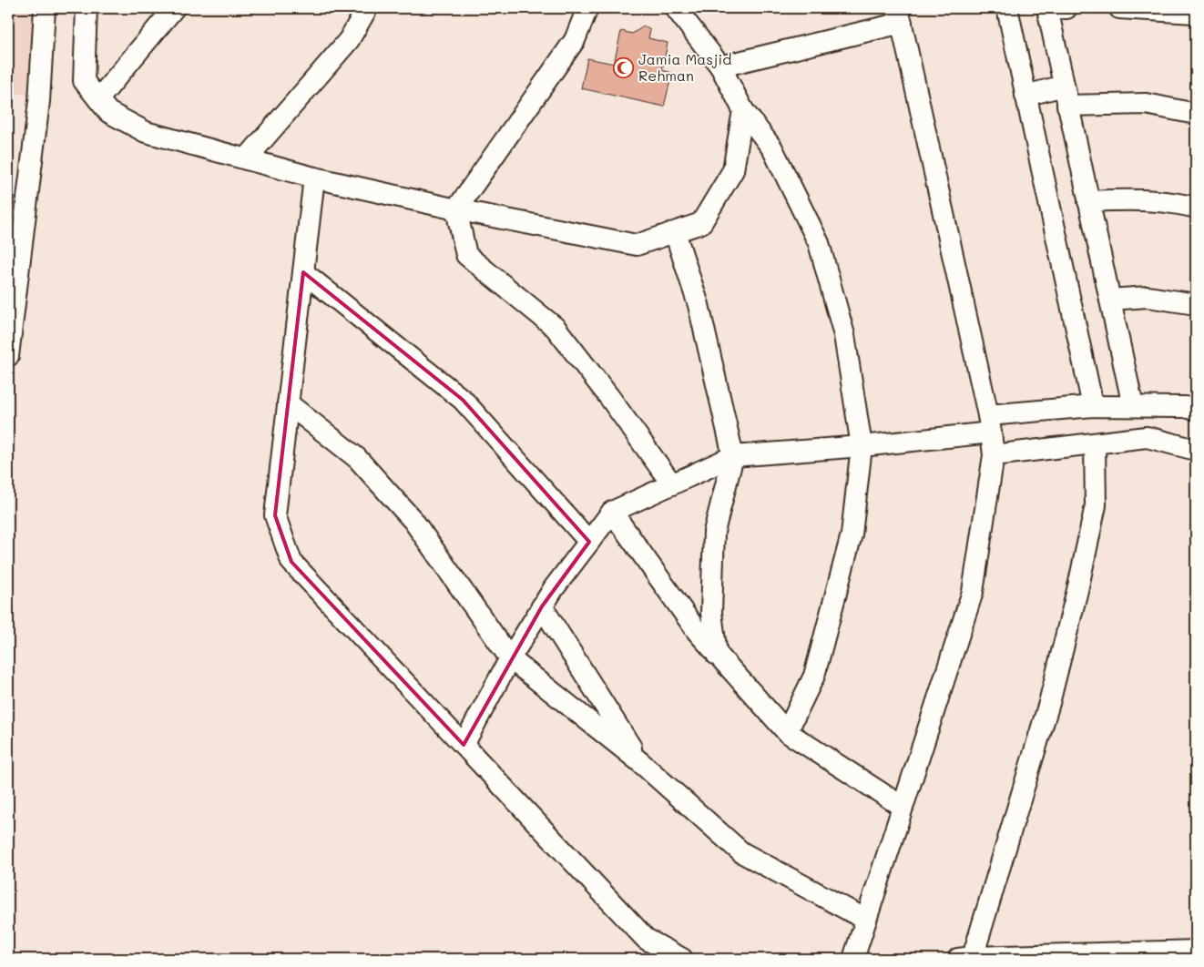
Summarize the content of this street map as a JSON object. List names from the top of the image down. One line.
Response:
{"places":{"mosque":["Jamia Masjid Rehman"]}}
